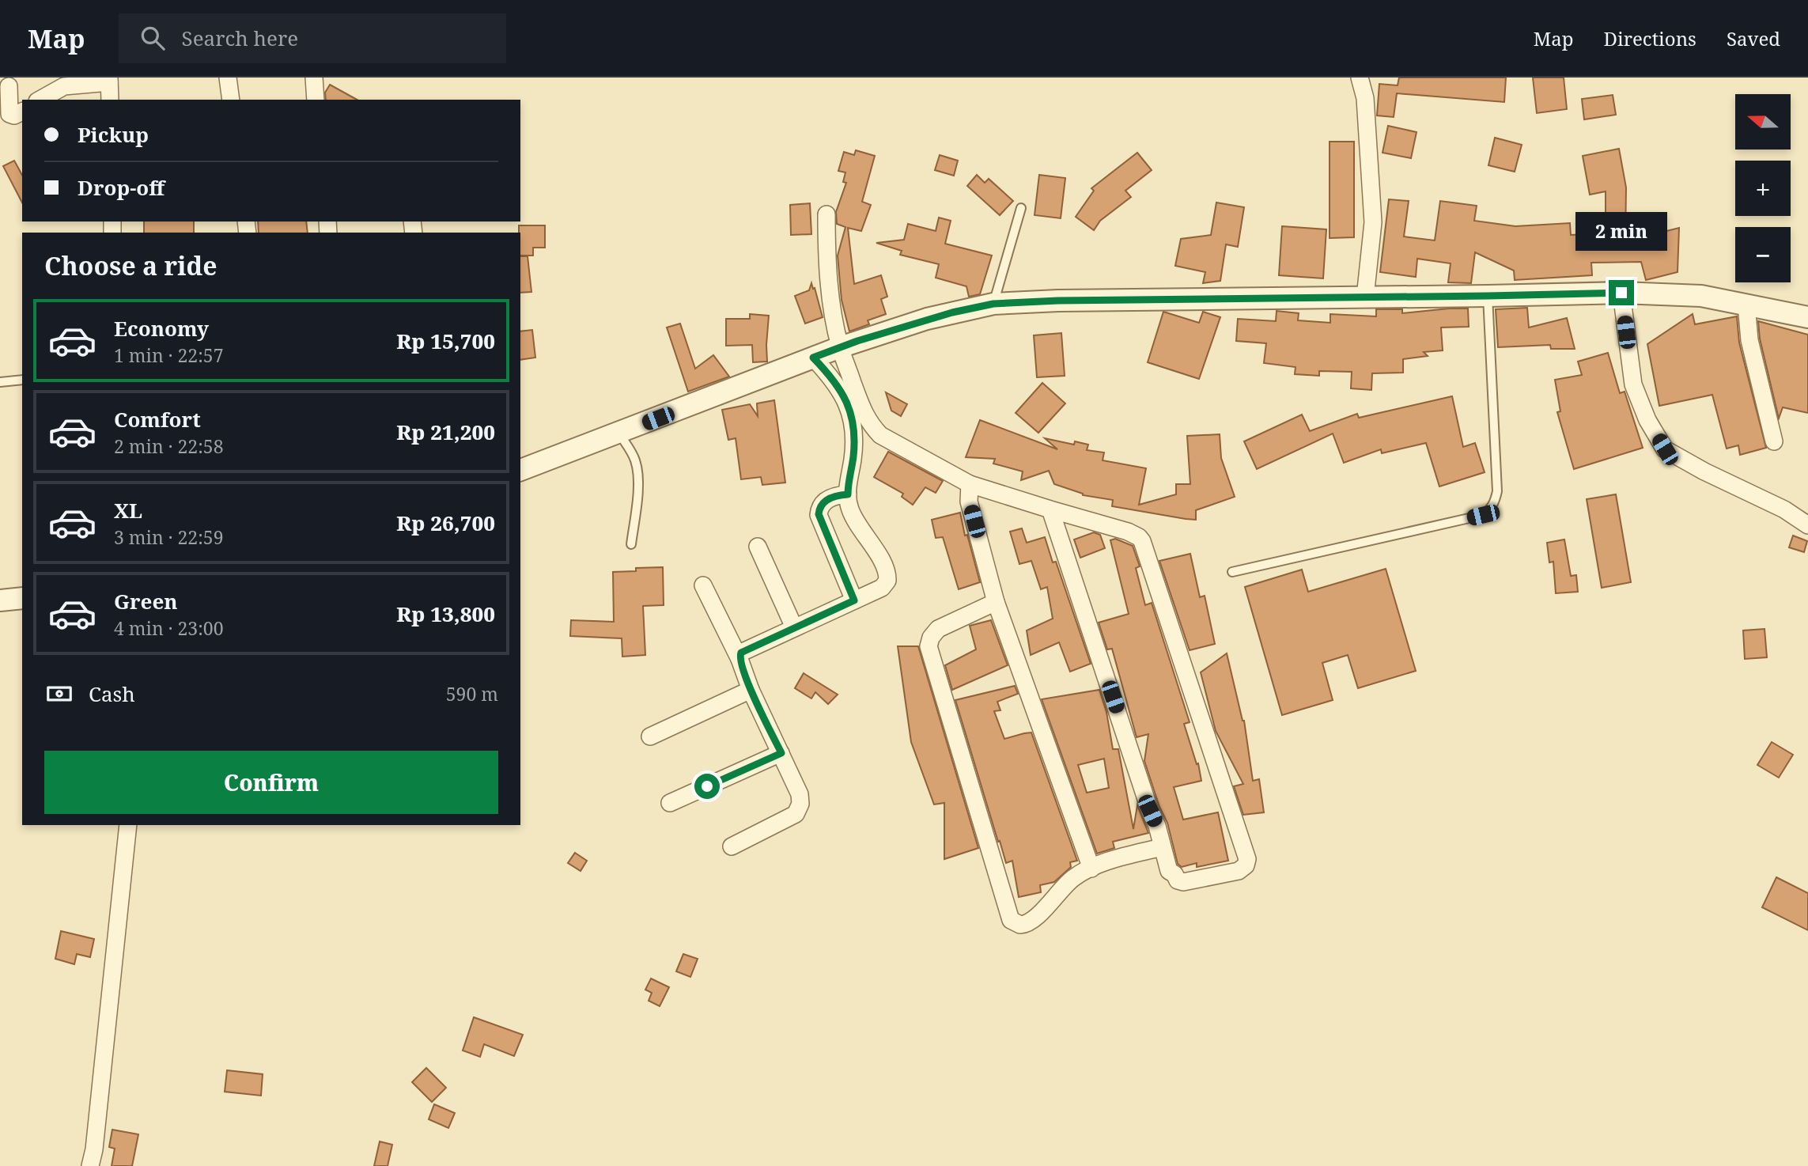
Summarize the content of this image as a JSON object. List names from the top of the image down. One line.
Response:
{"north":"left","page":{"header":"Map","search":"Search here","nav":["Map","Directions","Saved"],"map_buttons":["+","−"],"banner":["Pickup","Drop-off"],"bubble":"2 min","heading":"Choose a ride","list":[{"name":"Economy","note":"1 min · 22:57","value":"Rp 15,700"},{"name":"Comfort","note":"2 min · 22:58","value":"Rp 21,200"},{"name":"XL","note":"3 min · 22:59","value":"Rp 26,700"},{"name":"Green","note":"4 min · 23:00","value":"Rp 13,800"}],"pay":["Cash","590 m"],"buttons":"Confirm"}}
